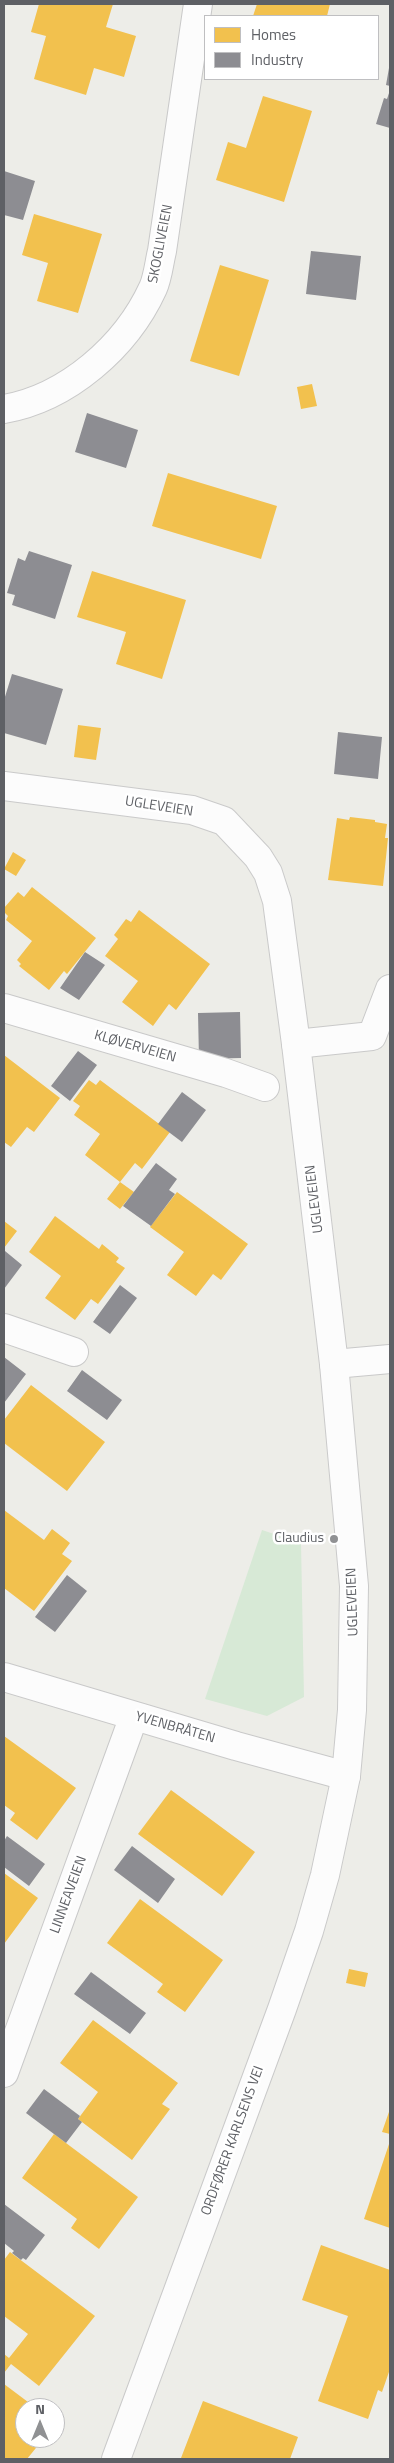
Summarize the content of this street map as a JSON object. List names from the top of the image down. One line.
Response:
{"streets":{"street":["SKOGLIVEIEN","UGLEVEIEN","KLØVERVEIEN","YVENBRÅTEN","LINNEAVEIEN","ORDFØRER KARLSENS VEI"]},"crossings":[["UGLEVEIEN","YVENBRÅTEN"],["UGLEVEIEN","ORDFØRER KARLSENS VEI"],["YVENBRÅTEN","LINNEAVEIEN"]],"places":["Claudius"],"legend":["Homes","Industry"],"north":"top"}
